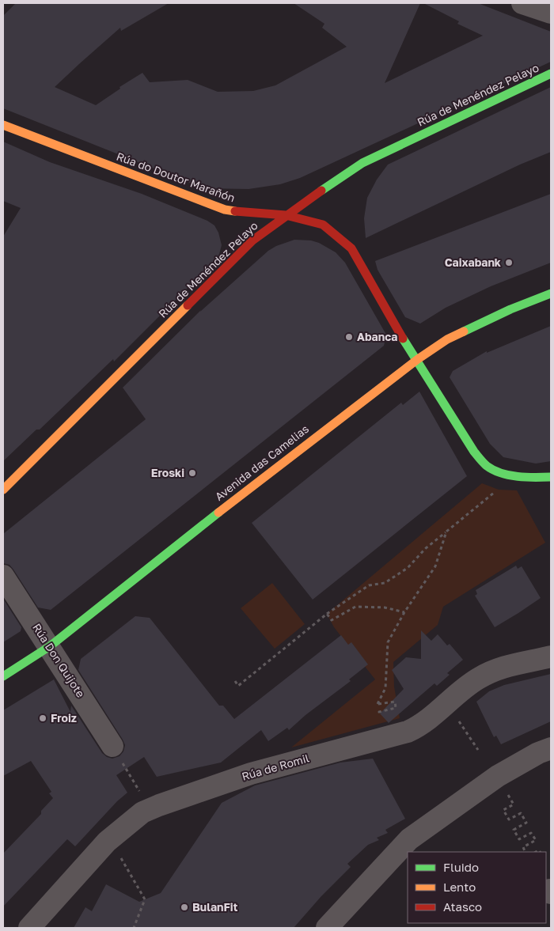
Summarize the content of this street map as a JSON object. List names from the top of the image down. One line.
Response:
{"streets":{"street":["Rúa de Menéndez Pelayo","Rúa do Doutor Marañón","Avenida das Camelias","Rúa Don Quijote","Rúa de Romil"]},"crossings":[["Rúa de Menéndez Pelayo","Rúa do Doutor Marañón"],["Rúa do Doutor Marañón","Avenida das Camelias"],["Avenida das Camelias","Rúa Don Quijote"]],"places":["Caixabank","Abanca","Eroski","Froiz","BulanFit"],"legend":["Fluido","Lento","Atasco"]}
